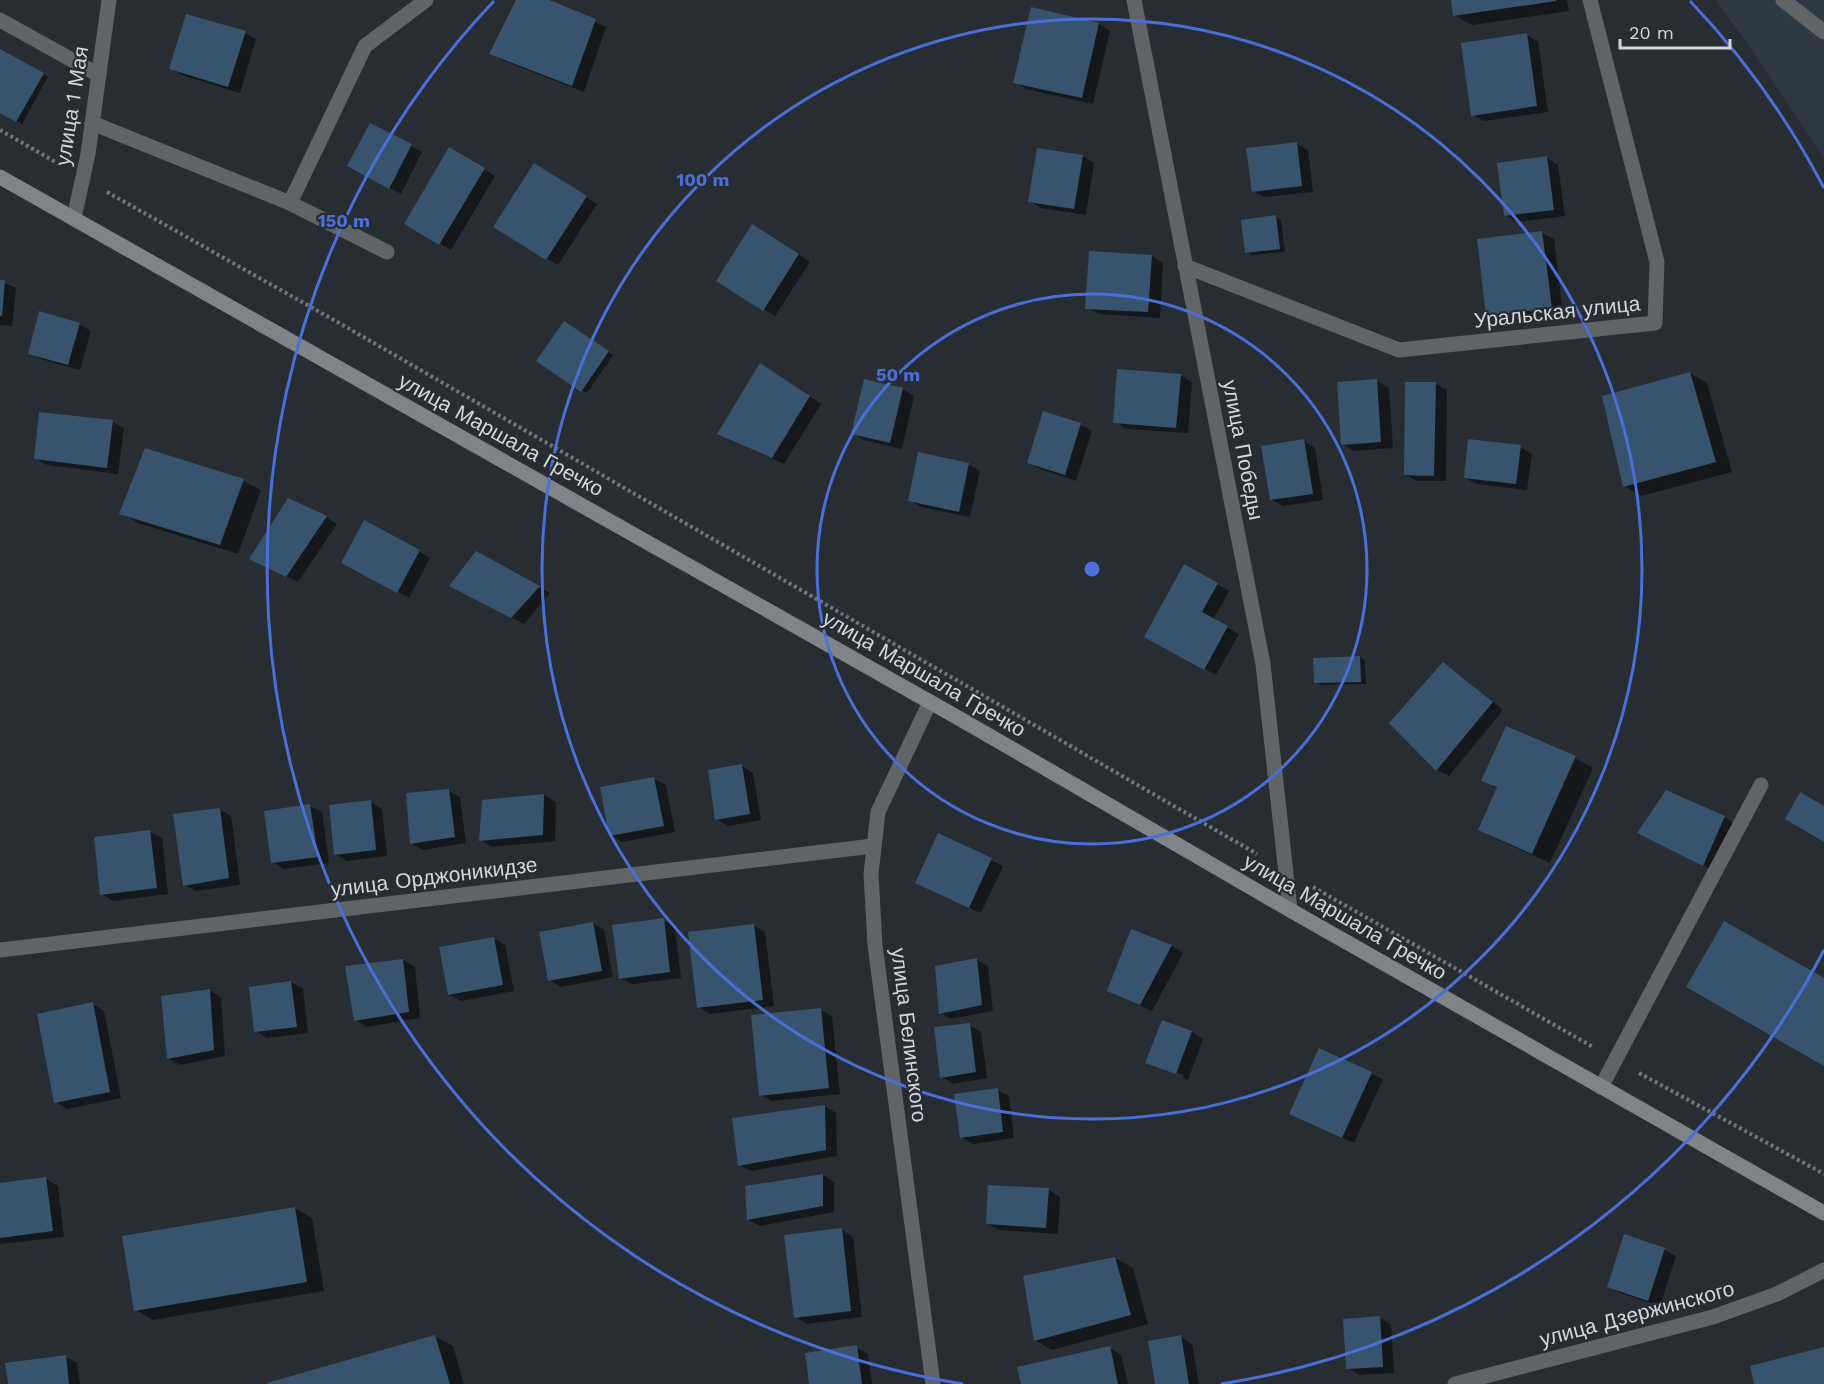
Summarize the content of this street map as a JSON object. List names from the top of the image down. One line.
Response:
{"streets":{"main road":["улица Маршала Гречко"],"street":["улица 1 Мая","Уральская улица","улица Победы","улица Орджоникидзе","улица Белинского","улица Дзержинского"]},"crossings":[["улица 1 Мая","улица Маршала Гречко"],["Уральская улица","улица Победы"],["улица Маршала Гречко","улица Победы"],["улица Маршала Гречко","улица Белинского"],["улица Орджоникидзе","улица Белинского"]],"scale_bar":"20 m","rings":["100 m","150 m","50 m"]}
